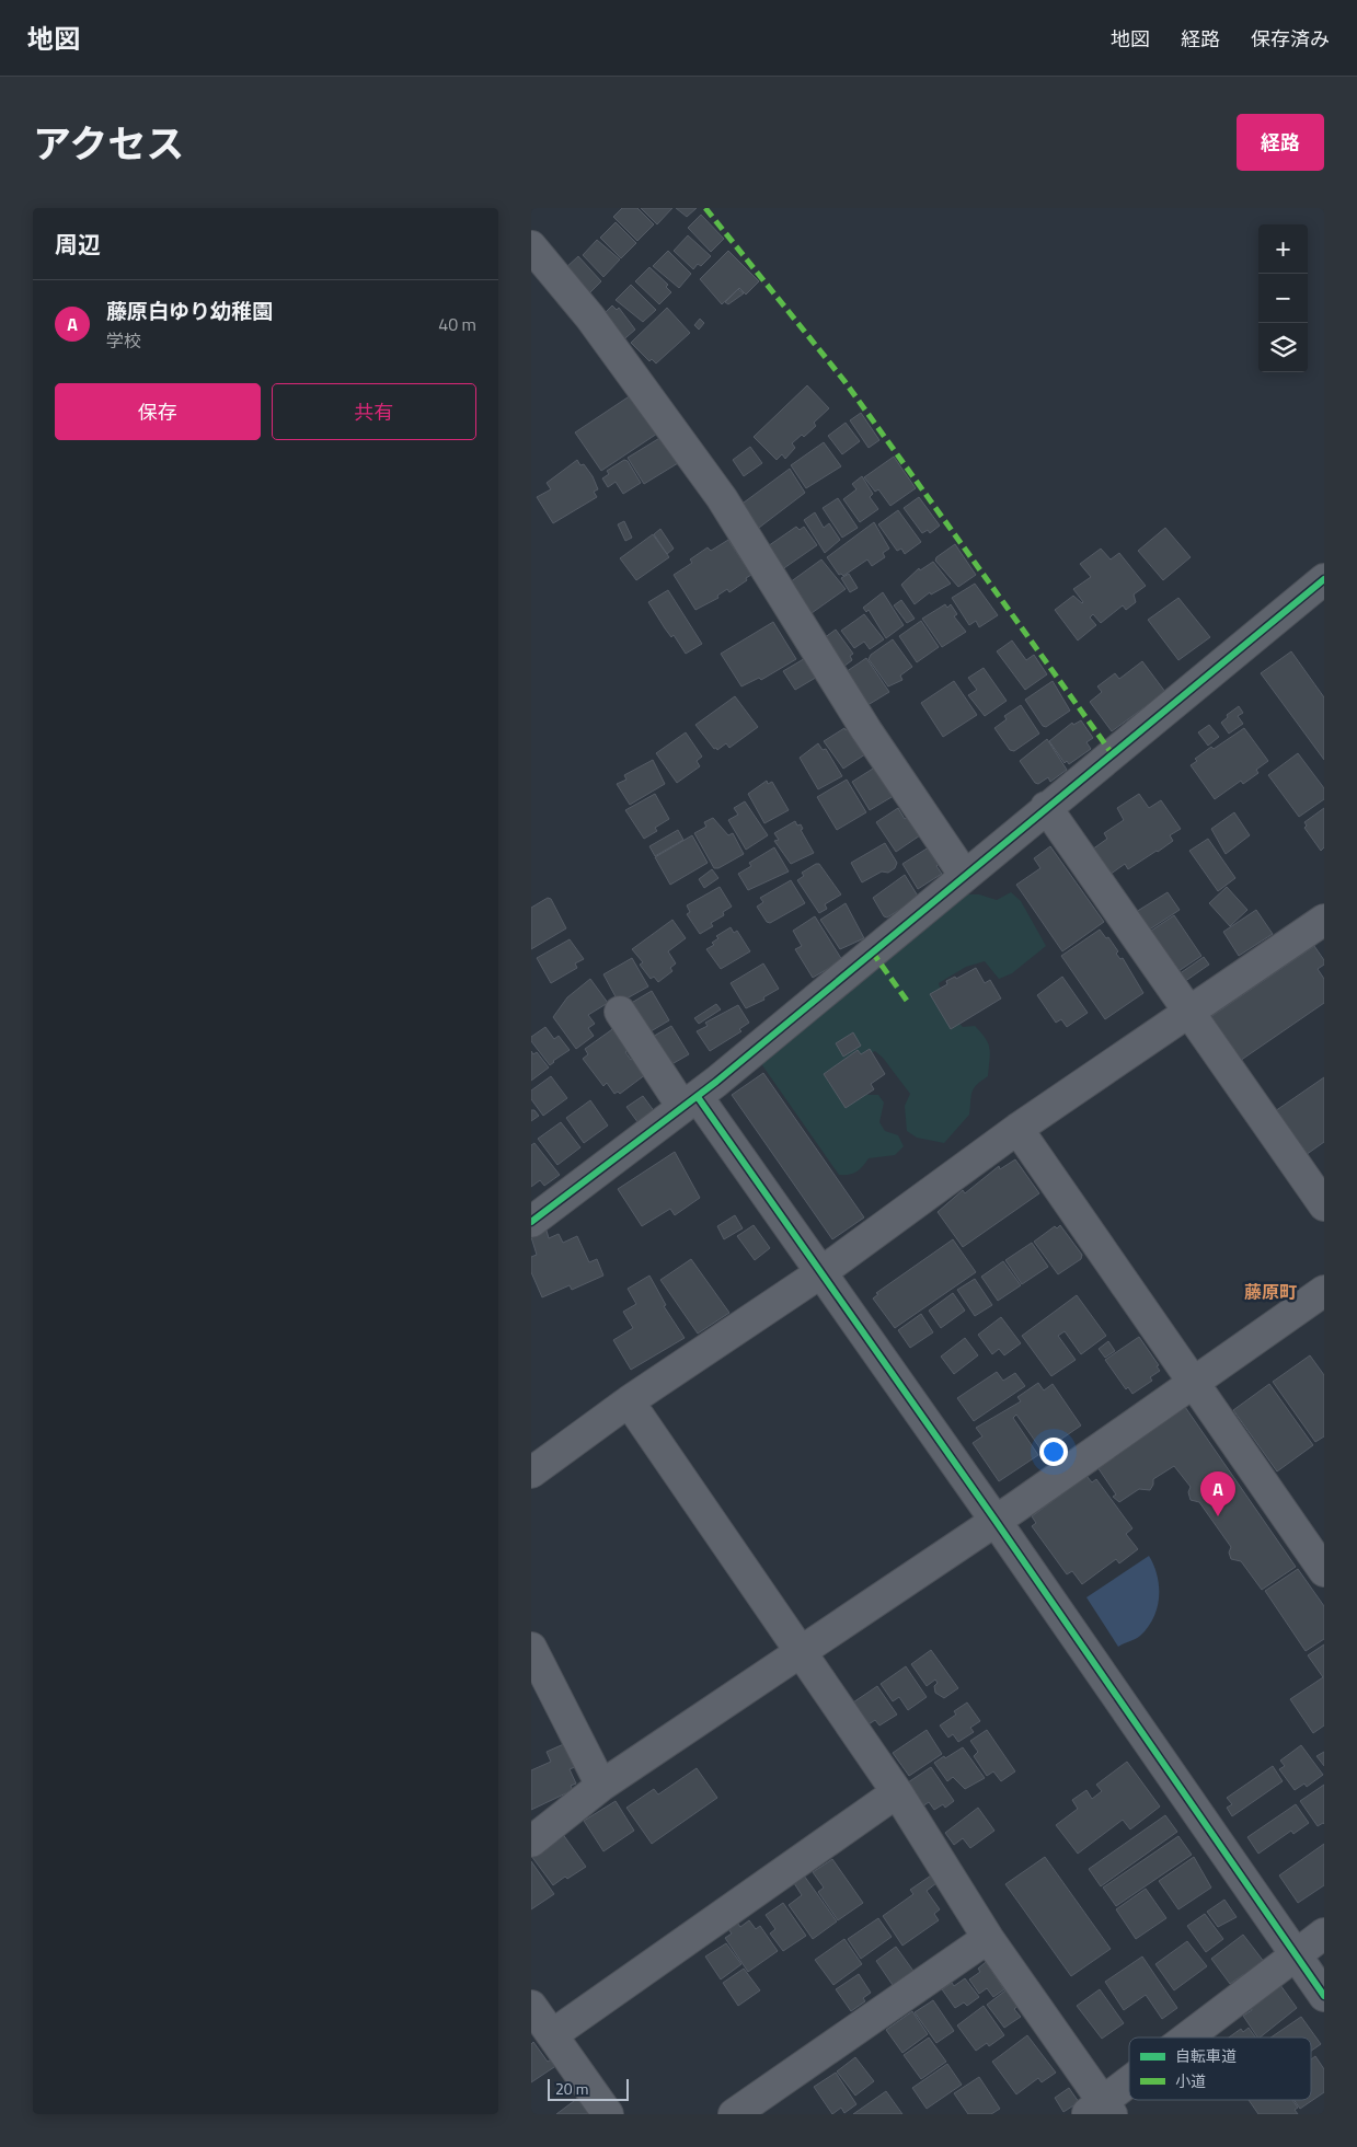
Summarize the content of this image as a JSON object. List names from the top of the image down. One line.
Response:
{"districts":["藤原町"],"legend":["自転車道","小道"],"scale_bar":"20 m","page":{"header":"地図","nav":["地図","経路","保存済み"],"title":"アクセス","buttons":["経路",["保存","共有"]],"heading":"周辺","map_buttons":["+","−"],"list":[{"mark":"A","name":"藤原白ゆり幼稚園","note":"学校","value":"40 m"}],"pins":"A","scale":"20 m"}}
